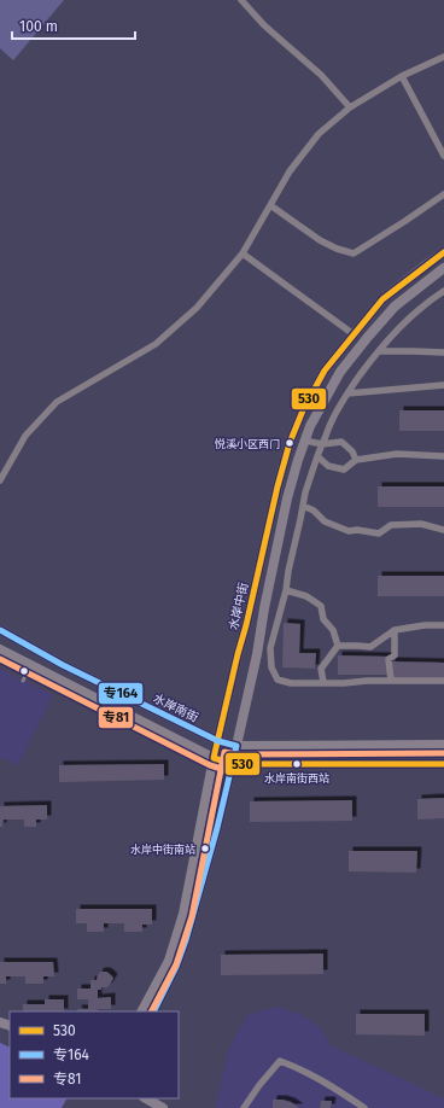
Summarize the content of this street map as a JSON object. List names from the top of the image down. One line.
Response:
{"streets":{"street":["水岸中街","水岸南街"]},"crossings":[["水岸中街","水岸南街"]],"places":["悦溪小区西门","水岸南街西站","水岸中街南站"],"lines":["transit line 530","transit line 专164","transit line 专81"],"legend":["530","专164","专81"],"scale_bar":"100 m"}
